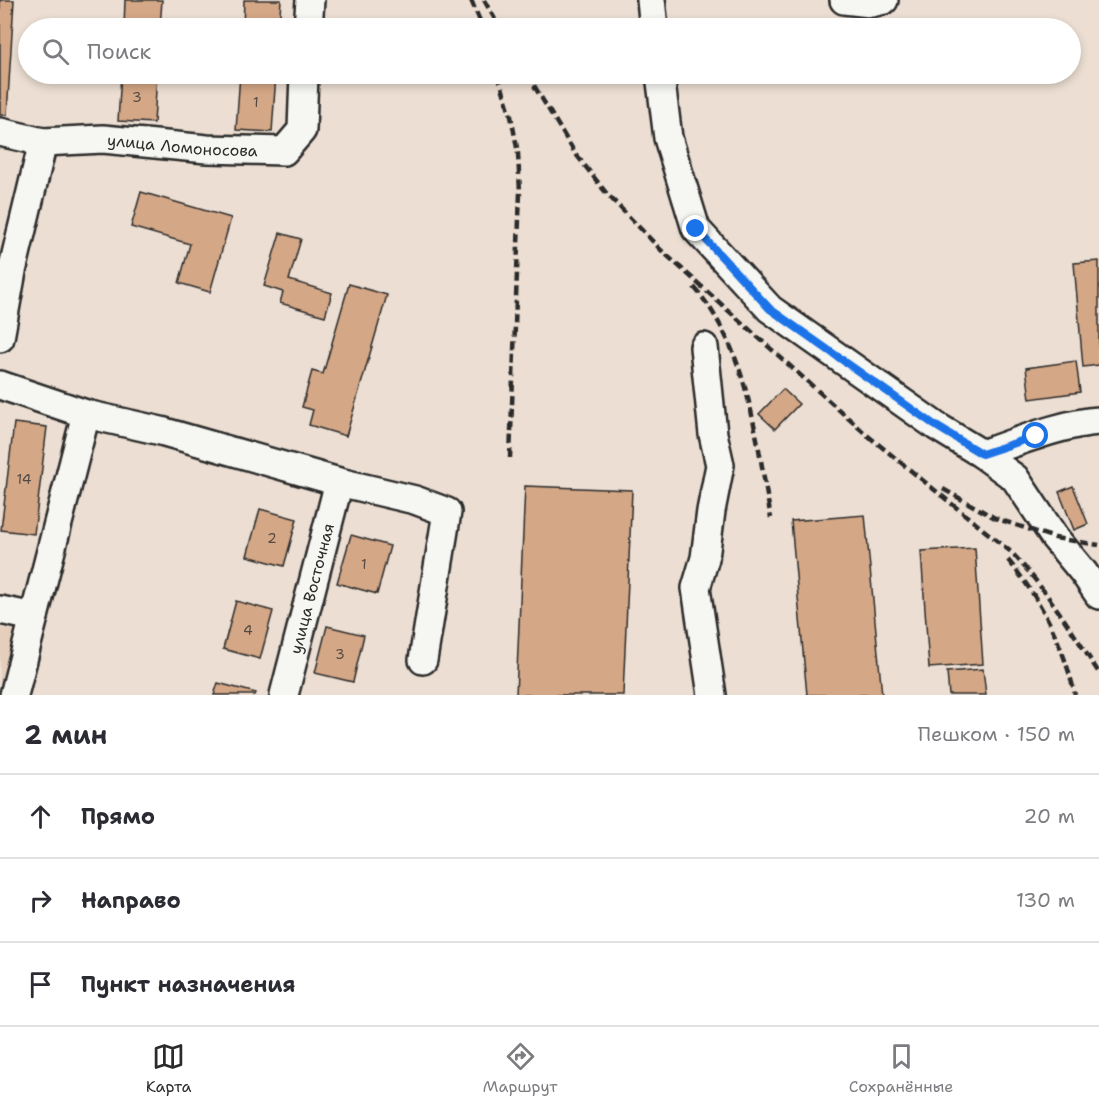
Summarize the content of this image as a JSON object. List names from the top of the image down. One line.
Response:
{"streets":{"street":["улица Ломоносова","улица Восточная"]},"house_numbers":["3","1","14","2","1","4","3"],"page":{"search":"Поиск","heading":["2 мин","Пешком · 150 m"],"list":[["Прямо","20 m"],["Направо","130 m"],"Пункт назначения"],"nav":["Карта","Маршрут","Сохранённые"]}}
